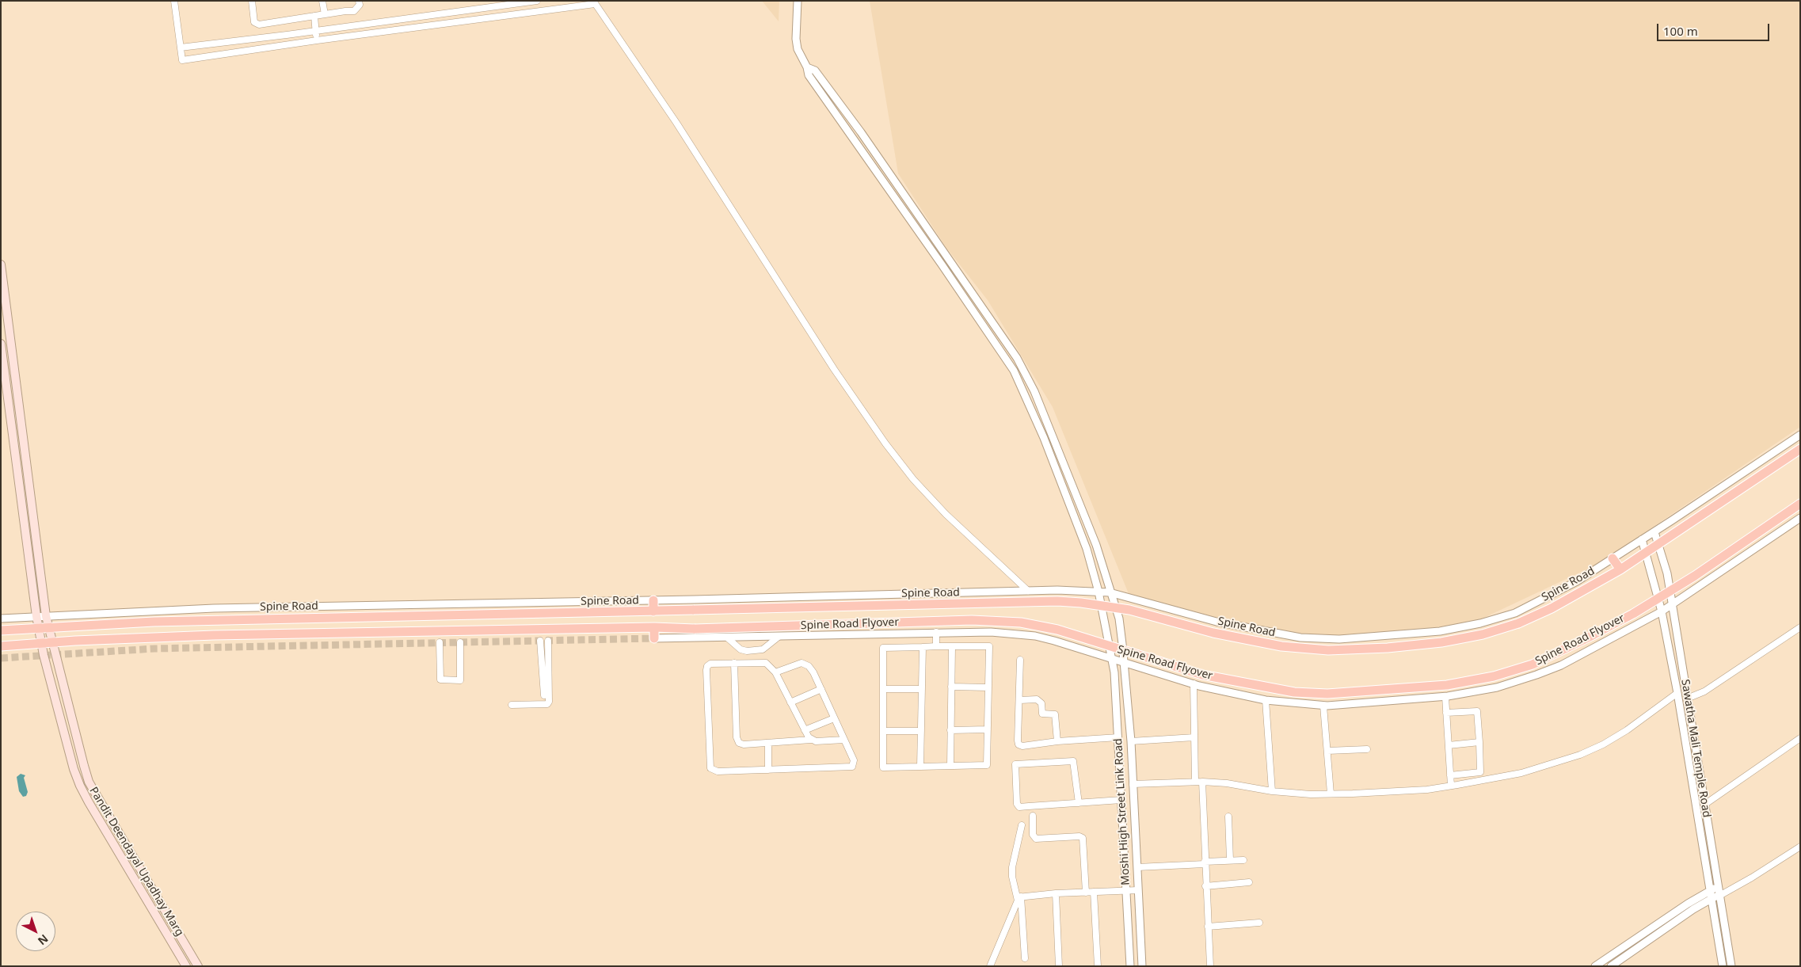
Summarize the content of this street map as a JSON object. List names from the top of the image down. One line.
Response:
{"streets":{"main road":["Spine Road","Spine Road Flyover","Pandit Deendayal Upadhay Marg"],"street":["Sawatha Mali Temple Road","Moshi High Street Link Road"]},"crossings":[["Spine Road","Spine Road Flyover"],["Spine Road","Sawatha Mali Temple Road"],["Spine Road","Moshi High Street Link Road"],["Spine Road","Pandit Deendayal Upadhay Marg"],["Spine Road Flyover","Sawatha Mali Temple Road"]],"scale_bar":"100 m","north":"bottom right"}
